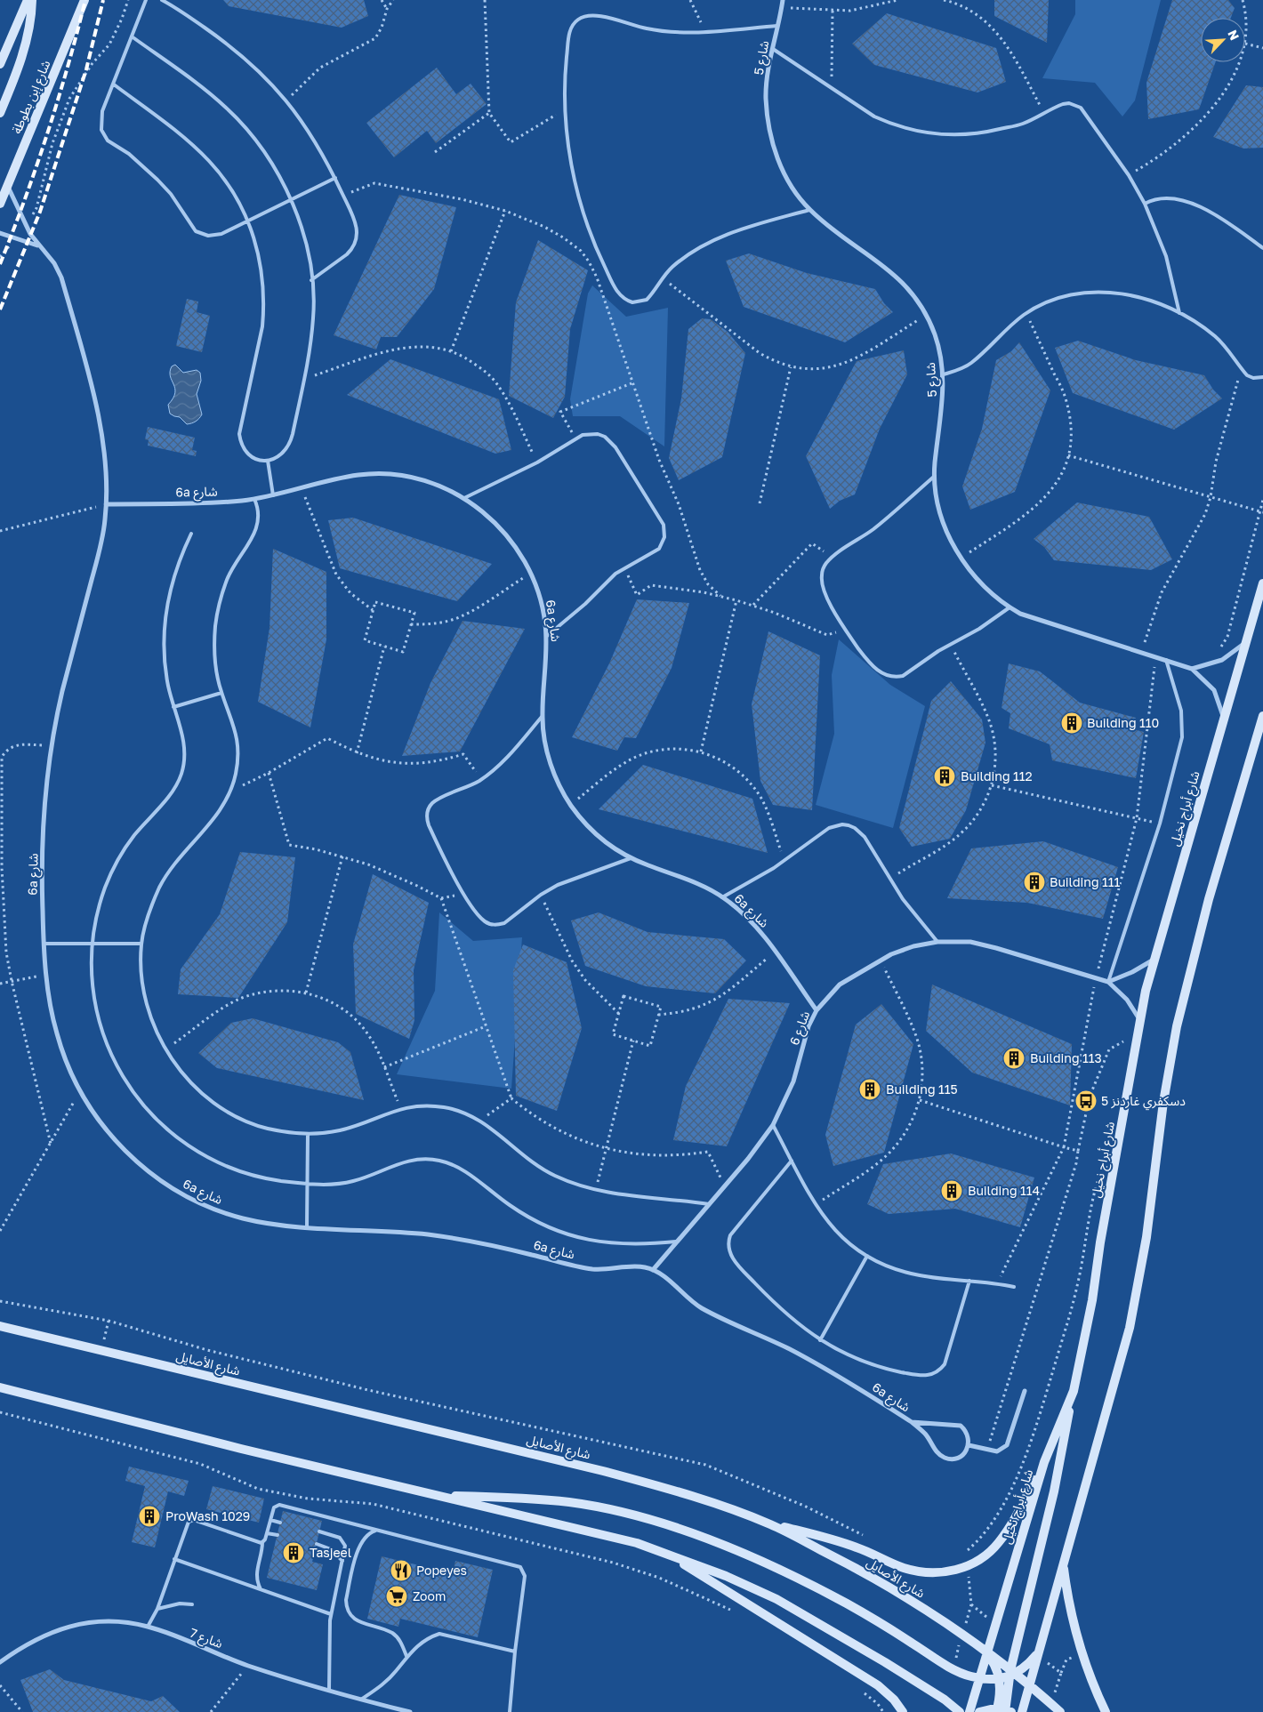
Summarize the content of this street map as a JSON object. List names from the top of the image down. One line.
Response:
{"streets":{"main road":["شارع إبن بطوطة","شارع أبراج نخيل","شارع الأصايل"],"street":["شارع 5","6a شارع","شارع 6","شارع 7"]},"crossings":[["شارع 5","شارع أبراج نخيل"],["شارع إبن بطوطة","6a شارع"],["6a شارع","شارع 6"],["شارع أبراج نخيل","شارع 6"],["شارع أبراج نخيل","شارع الأصايل"]],"places":{"building":["Building 110","Building 112","Building 111","Building 113","Building 115","Building 114","ProWash 1029","Tasjeel"],"bus stop":["دسكفري غاردنز 5"],"restaurant":["Popeyes"],"supermarket":["Zoom"]},"north":"top right"}
